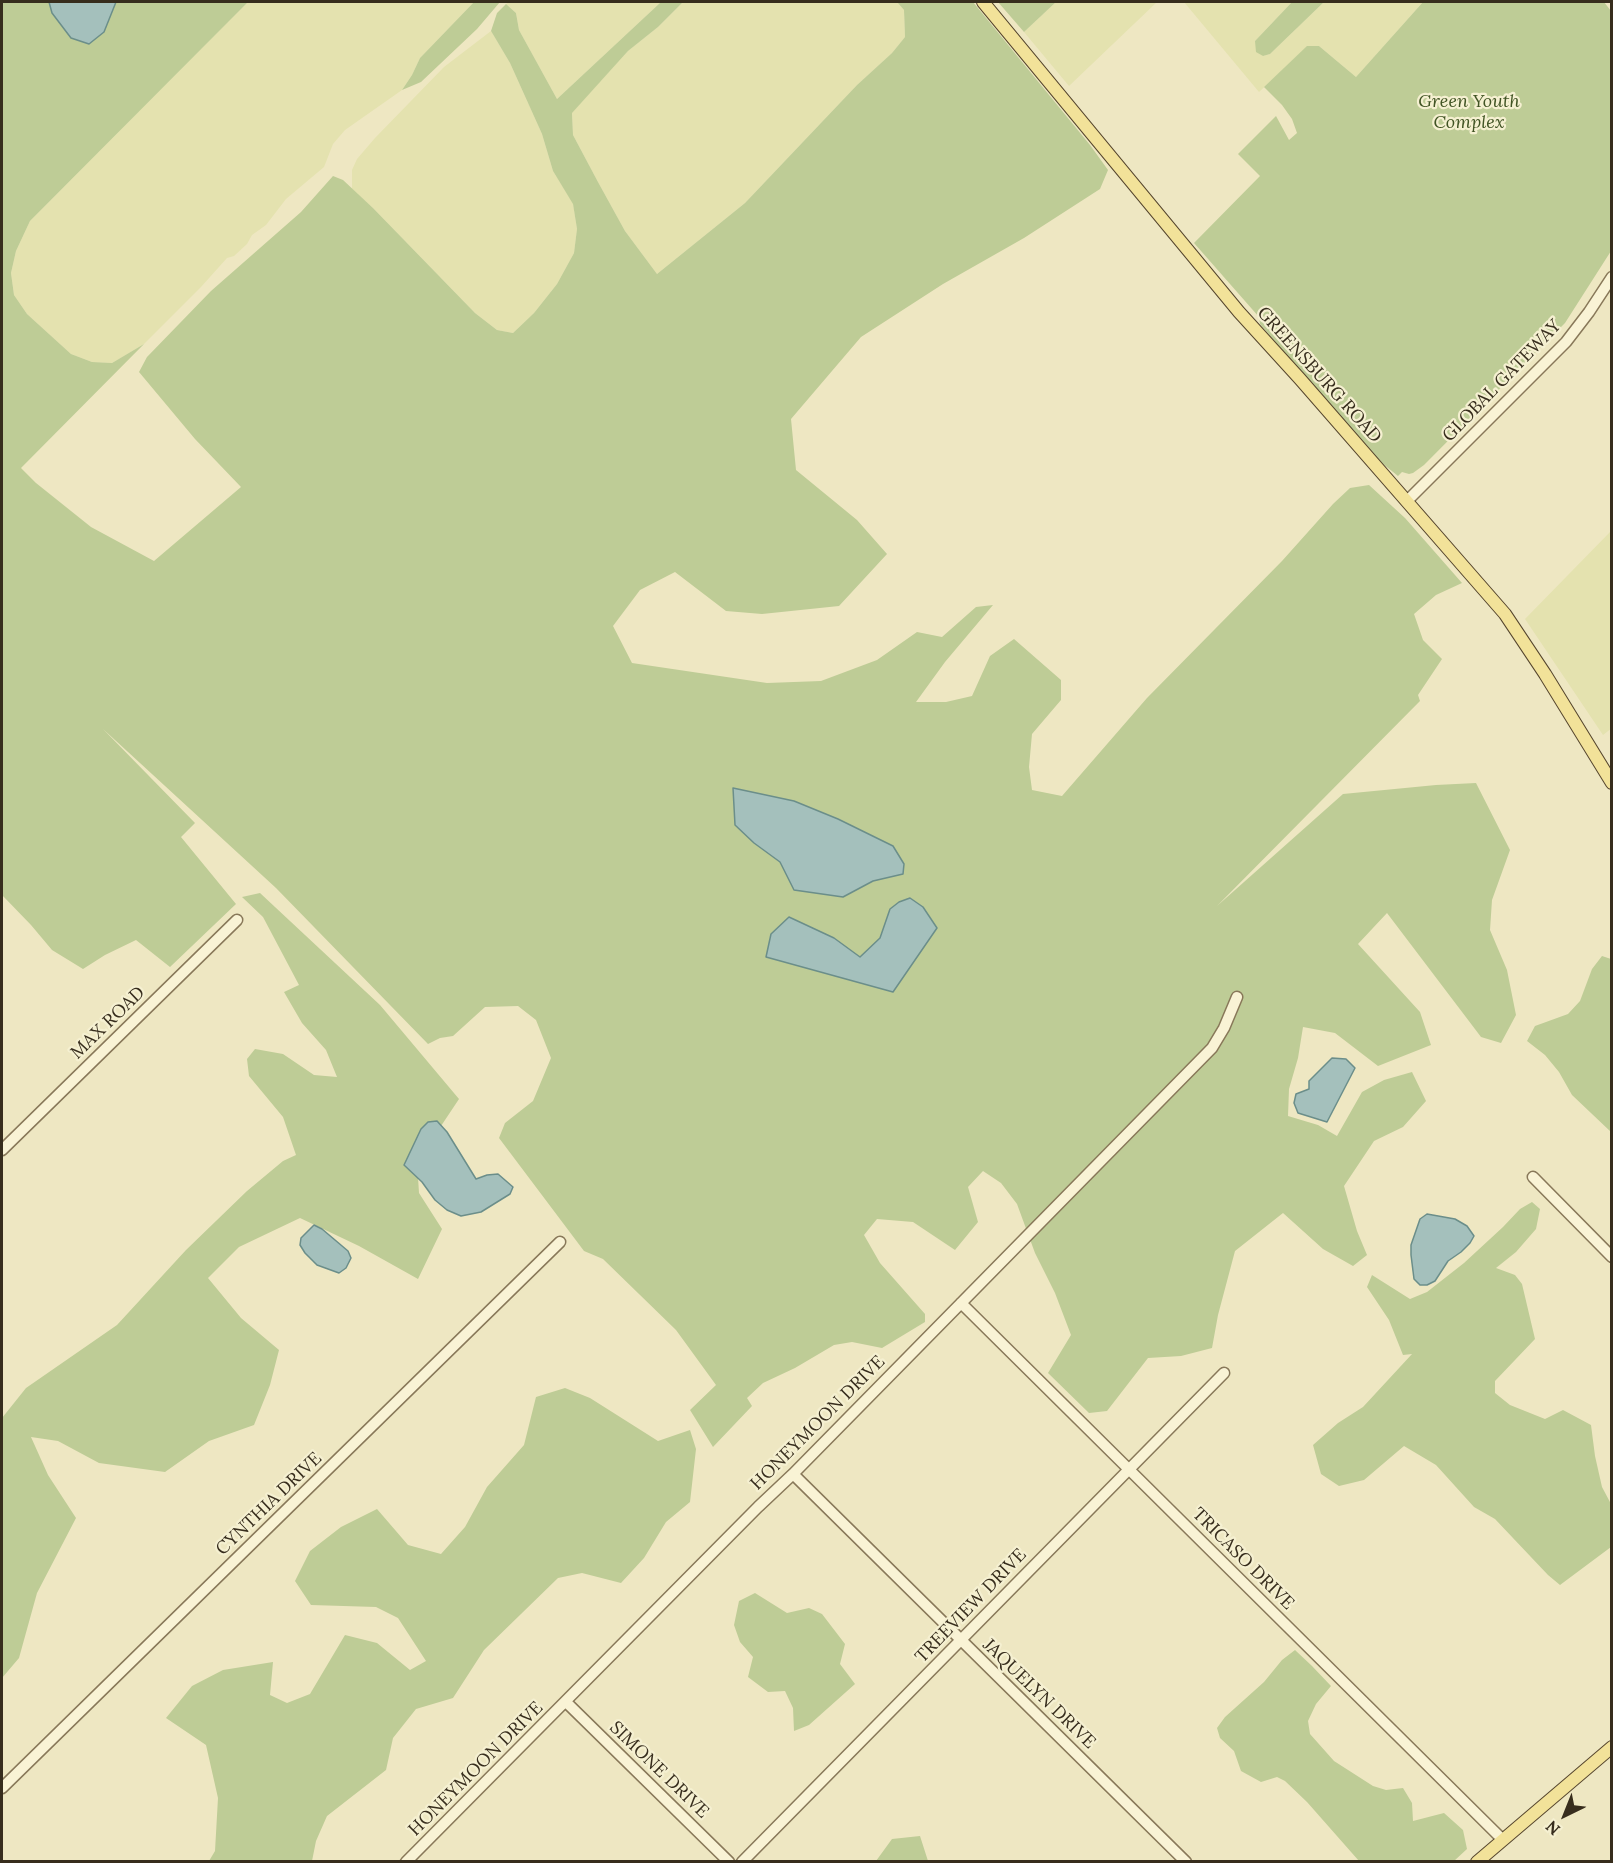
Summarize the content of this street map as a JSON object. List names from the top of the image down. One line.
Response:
{"streets":{"main road":["GREENSBURG ROAD"],"street":["GLOBAL GATEWAY","MAX ROAD","HONEYMOON DRIVE","CYNTHIA DRIVE","TRICASO DRIVE","TREEVIEW DRIVE","JAQUELYN DRIVE","SIMONE DRIVE"]},"crossings":[["GREENSBURG ROAD","GLOBAL GATEWAY"],["HONEYMOON DRIVE","TRICASO DRIVE"],["HONEYMOON DRIVE","JAQUELYN DRIVE"],["HONEYMOON DRIVE","SIMONE DRIVE"],["TRICASO DRIVE","TREEVIEW DRIVE"],["TREEVIEW DRIVE","JAQUELYN DRIVE"]],"parks":["Green Youth Complex"],"north":"bottom left"}
